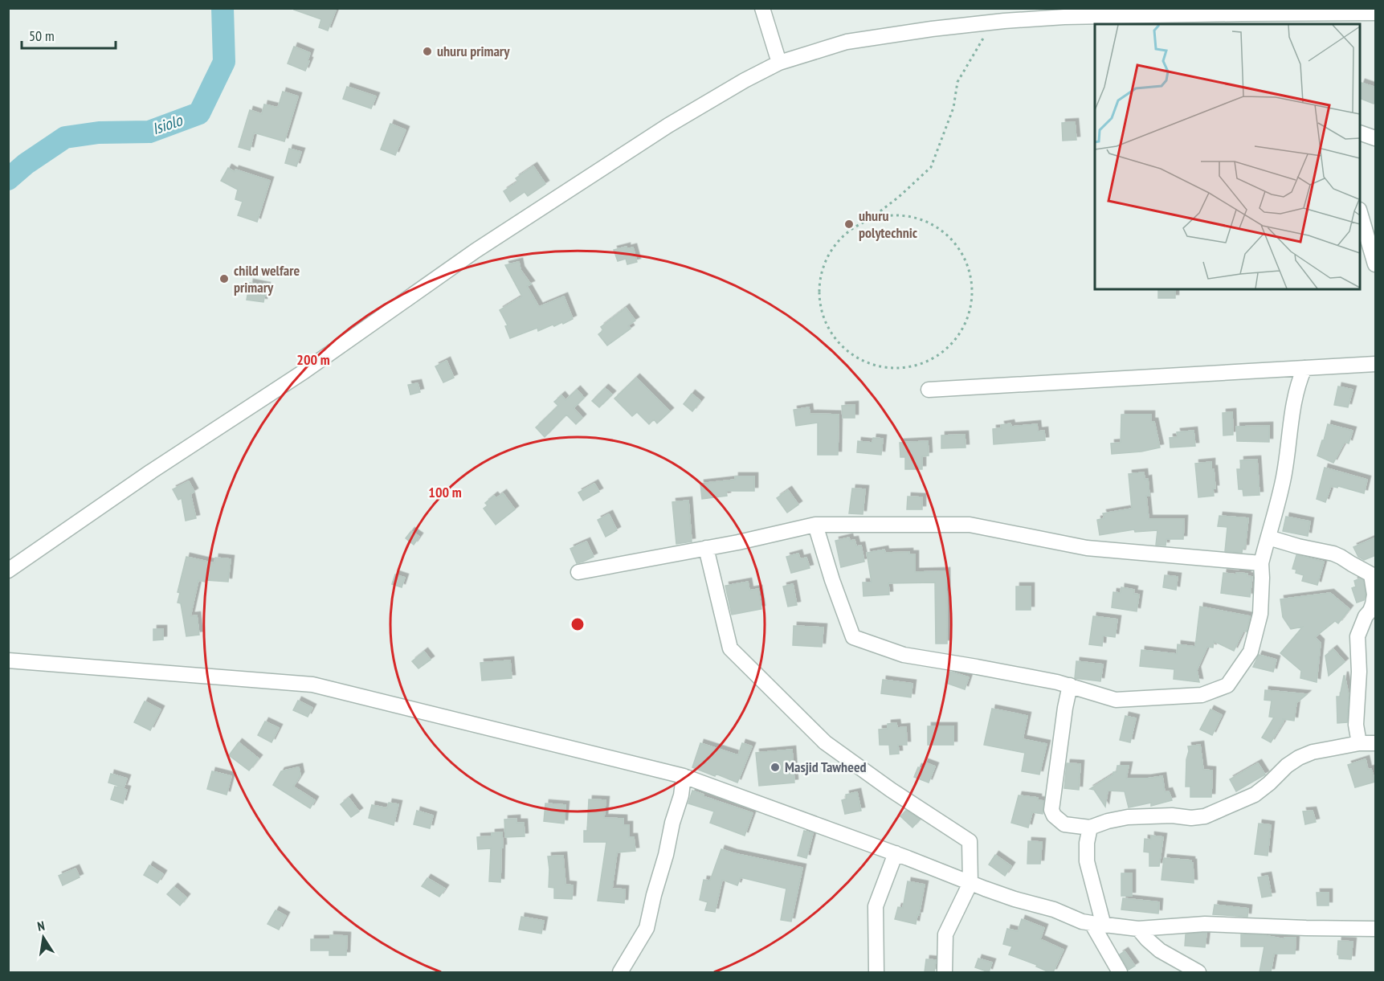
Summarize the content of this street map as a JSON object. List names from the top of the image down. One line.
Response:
{"water":["Isiolo"],"places":["uhuru primary","uhuru polytechnic","child welfare primary","Masjid Tawheed"],"scale_bar":"50 m","north":"top","rings":["200 m","100 m"]}
